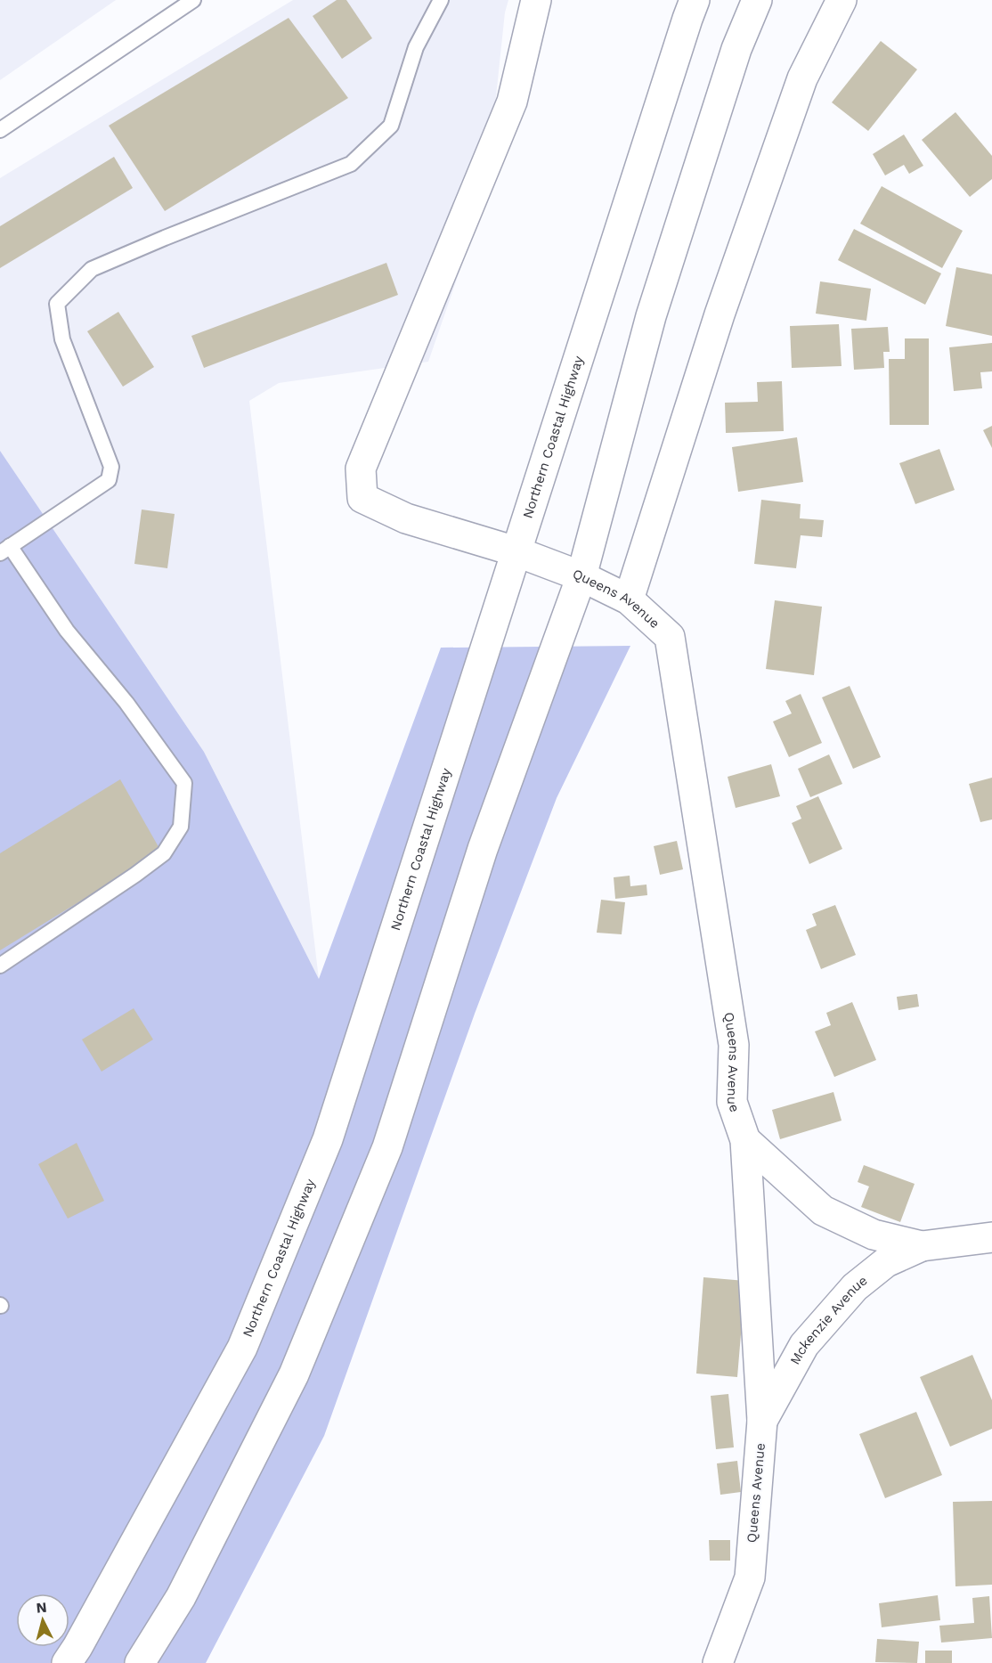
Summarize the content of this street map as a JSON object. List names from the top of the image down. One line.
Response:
{"streets":{"main road":["Northern Coastal Highway","Queens Avenue","Mckenzie Avenue"]},"crossings":[["Northern Coastal Highway","Queens Avenue"],["Queens Avenue","Mckenzie Avenue"]],"north":"top"}
